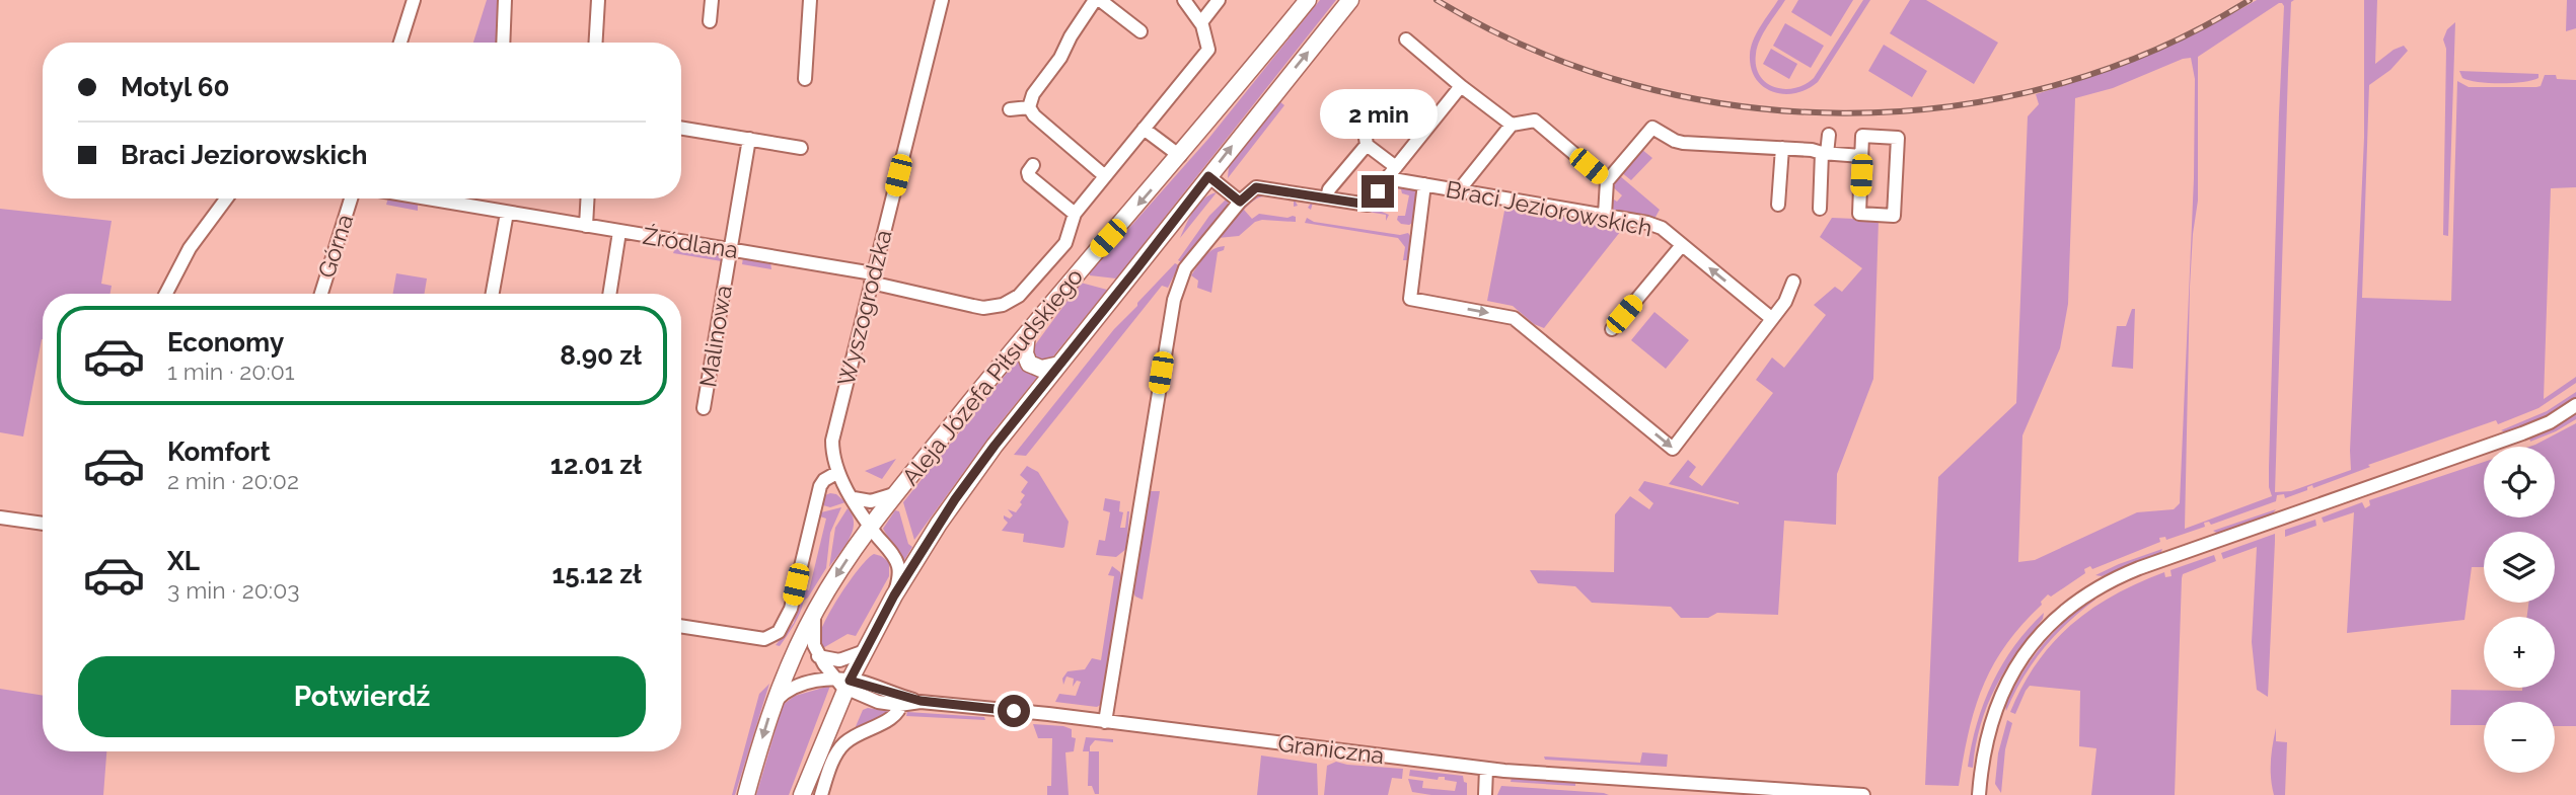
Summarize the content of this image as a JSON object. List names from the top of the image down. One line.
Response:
{"streets":{"main road":["Wyszogrodzka","Aleja Józefa Piłsudskiego"],"street":["Braci Jeziorowskich","Źródlana","Górna","Malinowa","Graniczna"]},"crossings":[["Źródlana","Wyszogrodzka"],["Źródlana","Malinowa"],["Wyszogrodzka","Aleja Józefa Piłsudskiego"],["Wyszogrodzka","Graniczna"]],"page":{"banner":["Motyl 60","Braci Jeziorowskich"],"bubble":"2 min","list":[{"name":"Economy","note":"1 min · 20:01","value":"8.90 zł"},{"name":"Komfort","note":"2 min · 20:02","value":"12.01 zł"},{"name":"XL","note":"3 min · 20:03","value":"15.12 zł"}],"map_buttons":["+","−"],"buttons":"Potwierdź"}}
